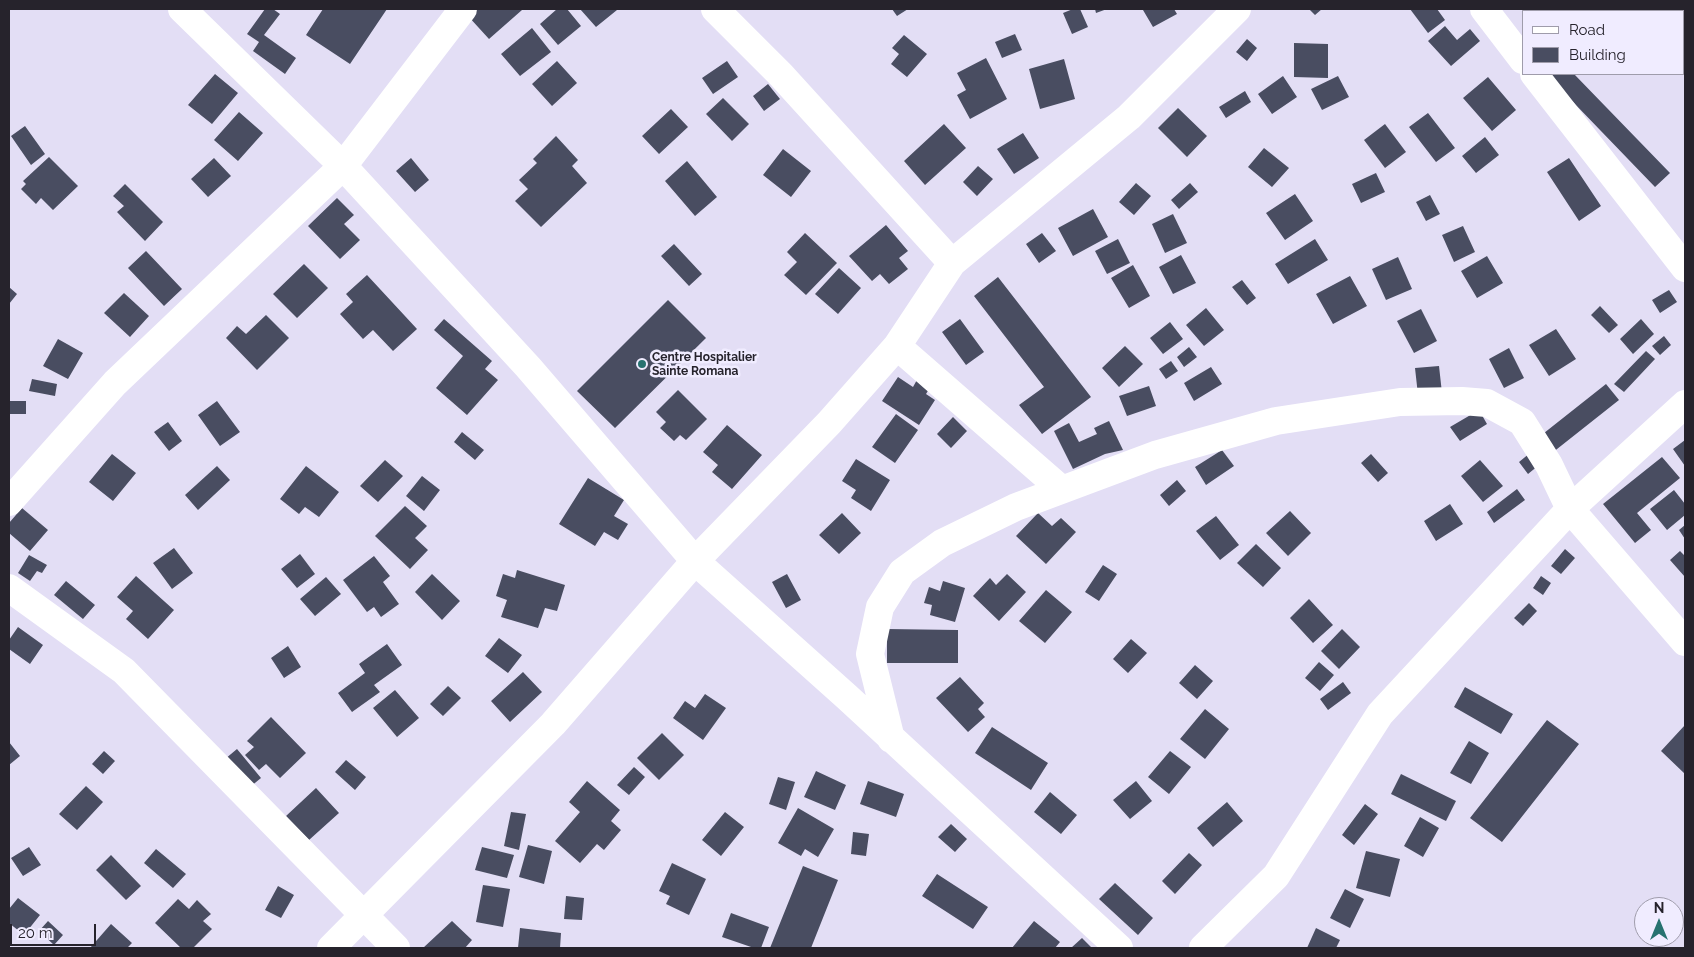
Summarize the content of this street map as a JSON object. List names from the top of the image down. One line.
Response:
{"places":["Centre Hospitalier Sainte Romana"],"legend":["Road","Building"],"scale_bar":"20 m","north":"top"}
